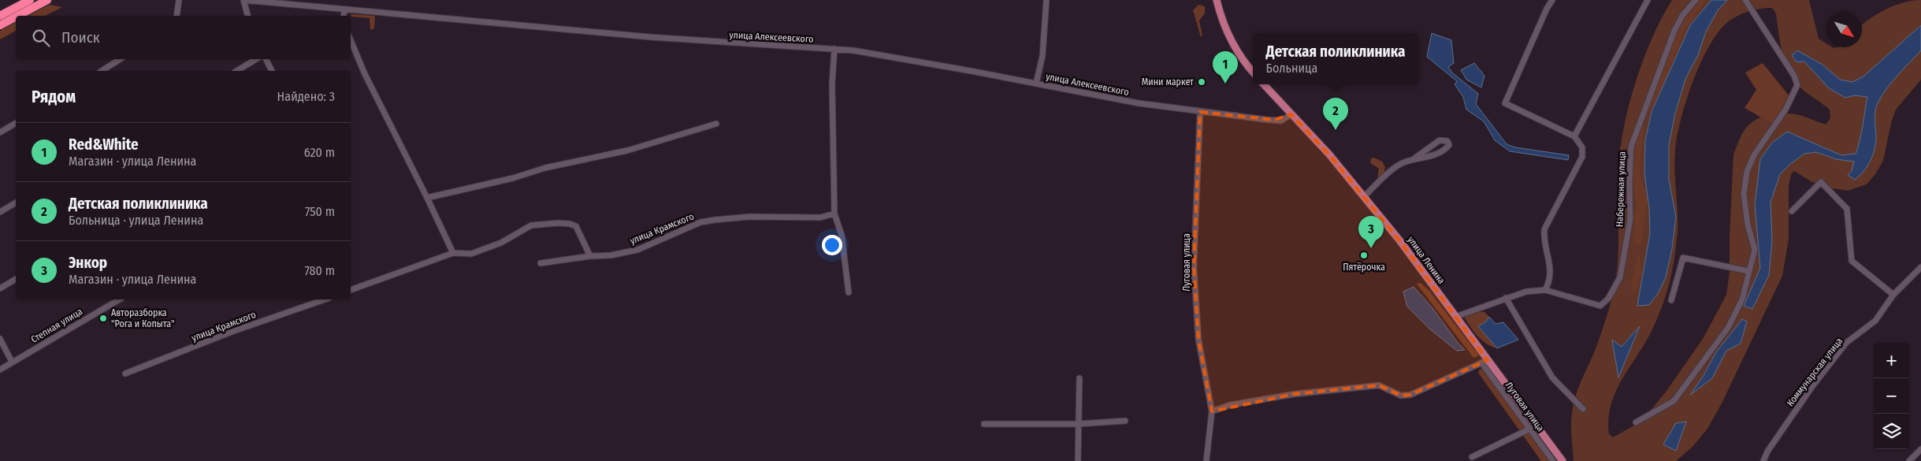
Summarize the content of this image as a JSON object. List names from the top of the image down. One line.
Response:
{"streets":{"main road":["улица Ленина"],"street":["улица Алексеевского","Набережная улица","улица Крамского","Луговая улица","Степная улица","Коммунарская улица"]},"crossings":[["улица Алексеевского","улица Ленина"],["улица Алексеевского","Луговая улица"],["Набережная улица","улица Ленина"],["улица Ленина","Луговая улица"]],"places":["Мини маркет","Пятёрочка","Авторазборка \"Рога и Копыта\""],"north":"bottom right","page":{"search":"Поиск","popup":["Детская поликлиника","Больница"],"pins":["1","2","3"],"heading":["Рядом","Найдено: 3"],"list":[{"mark":"1","name":"Red&White","note":"Магазин · улица Ленина","value":"620 m"},{"mark":"2","name":"Детская поликлиника","note":"Больница · улица Ленина","value":"750 m"},{"mark":"3","name":"Энкор","note":"Магазин · улица Ленина","value":"780 m"}],"map_buttons":["+","−"]}}
